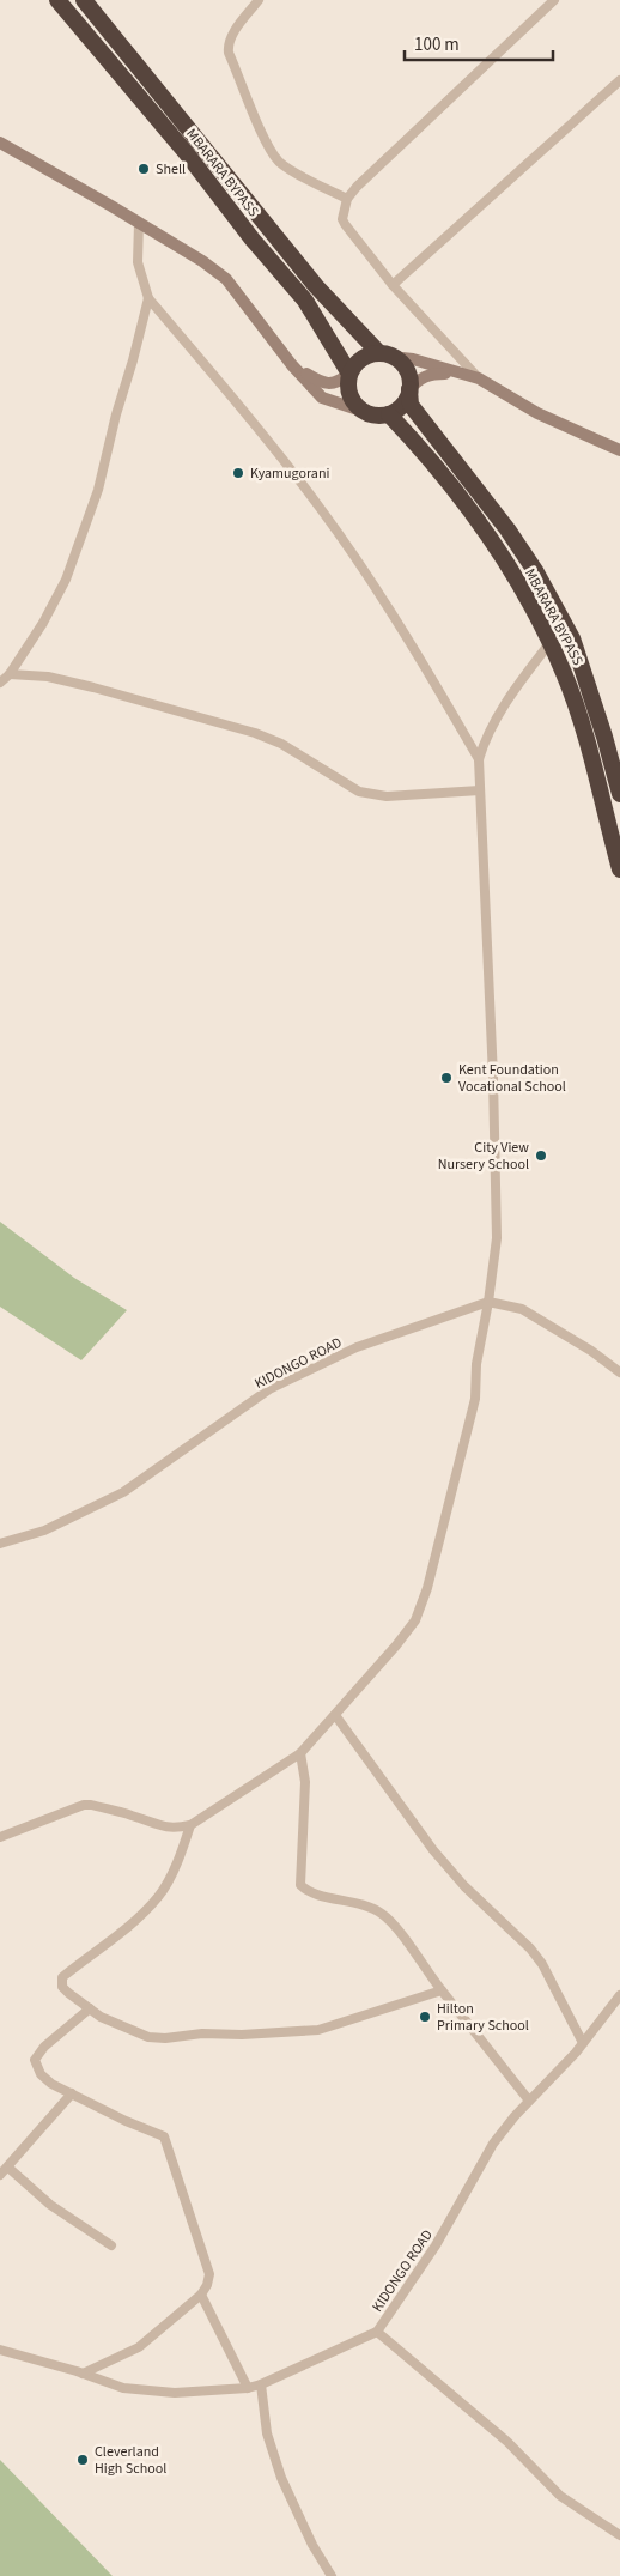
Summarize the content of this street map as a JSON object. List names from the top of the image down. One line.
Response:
{"streets":{"highway":["MBARARA BYPASS"],"street":["KIDONGO ROAD"]},"places":["Shell","Kyamugorani","Kent Foundation Vocational School","City View Nursery School","Hilton Primary School","Cleverland High School"],"scale_bar":"100 m"}
